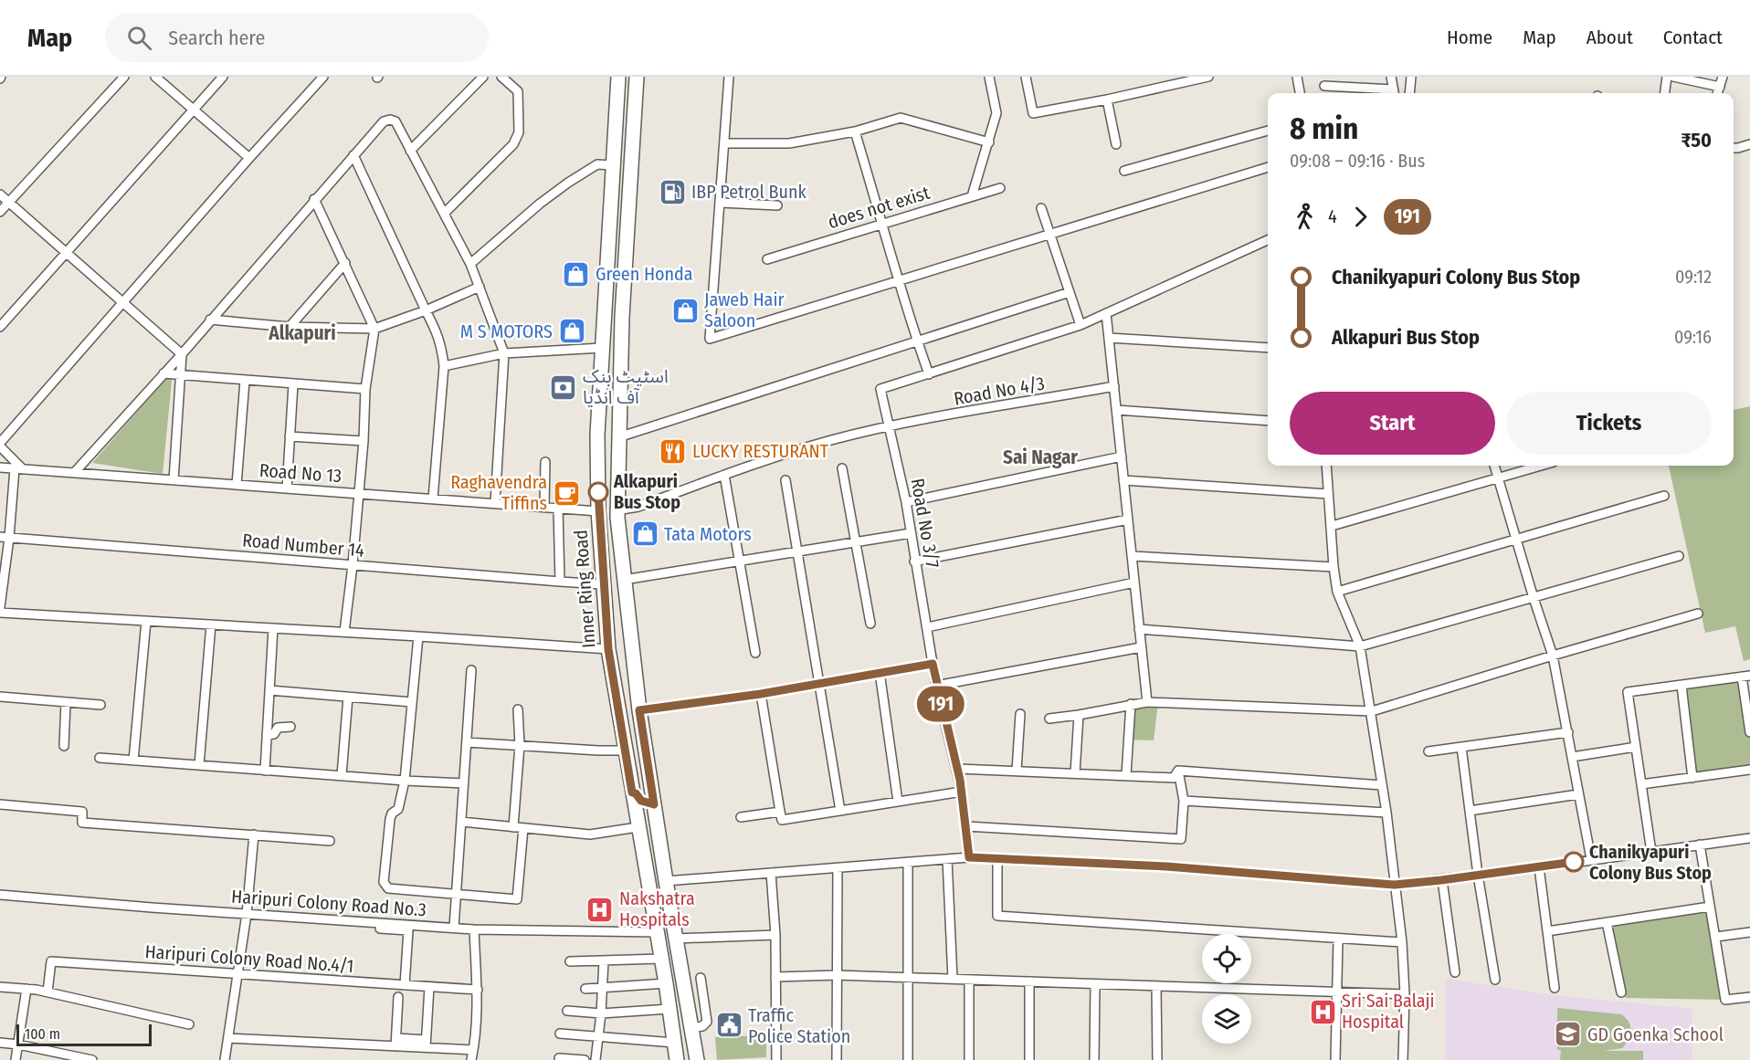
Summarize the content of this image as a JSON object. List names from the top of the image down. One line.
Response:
{"streets":{"highway":["Inner Ring Road"],"street":["does not exist","Road No 4/3","Road No 13","Road No 3/7","Road Number 14","Haripuri Colony Road No.3","Haripuri Colony Road No.4/1"]},"crossings":[["Road No 4/3","Road No 3/7"],["Road No 13","Inner Ring Road"],["Road Number 14","Inner Ring Road"],["Inner Ring Road","Haripuri Colony Road No.3"]],"districts":["Alkapuri","Sai Nagar"],"places":{"fuel station":["IBP Petrol Bunk"],"shop":["Green Honda","Jaweb Hair Saloon","M S MOTORS","Tata Motors"],"bank":["اسٹیٹ بنک آف انڈیا"],"restaurant":["LUCKY RESTURANT"],"other":["Alkapuri Bus Stop","Chanikyapuri Colony Bus Stop"],"cafe":["Raghavendra Tiffins"],"hospital":["Nakshatra Hospitals","Sri Sai Balaji Hospital"],"public building":["Traffic Police Station"],"school or university":["GD Goenka School"]},"lines":["bus line 191"],"scale_bar":"100 m","page":{"header":"Map","search":"Search here","nav":["Home","Map","About","Contact"],"on_map":"191","heading":["8 min","09:08 – 09:16 · Bus","₹50"],"legs":["4","191"],"list":[{"name":"Chanikyapuri Colony Bus Stop","value":"09:12"},{"name":"Alkapuri Bus Stop","value":"09:16"}],"buttons":["Start","Tickets"],"scale":"100 m"}}
